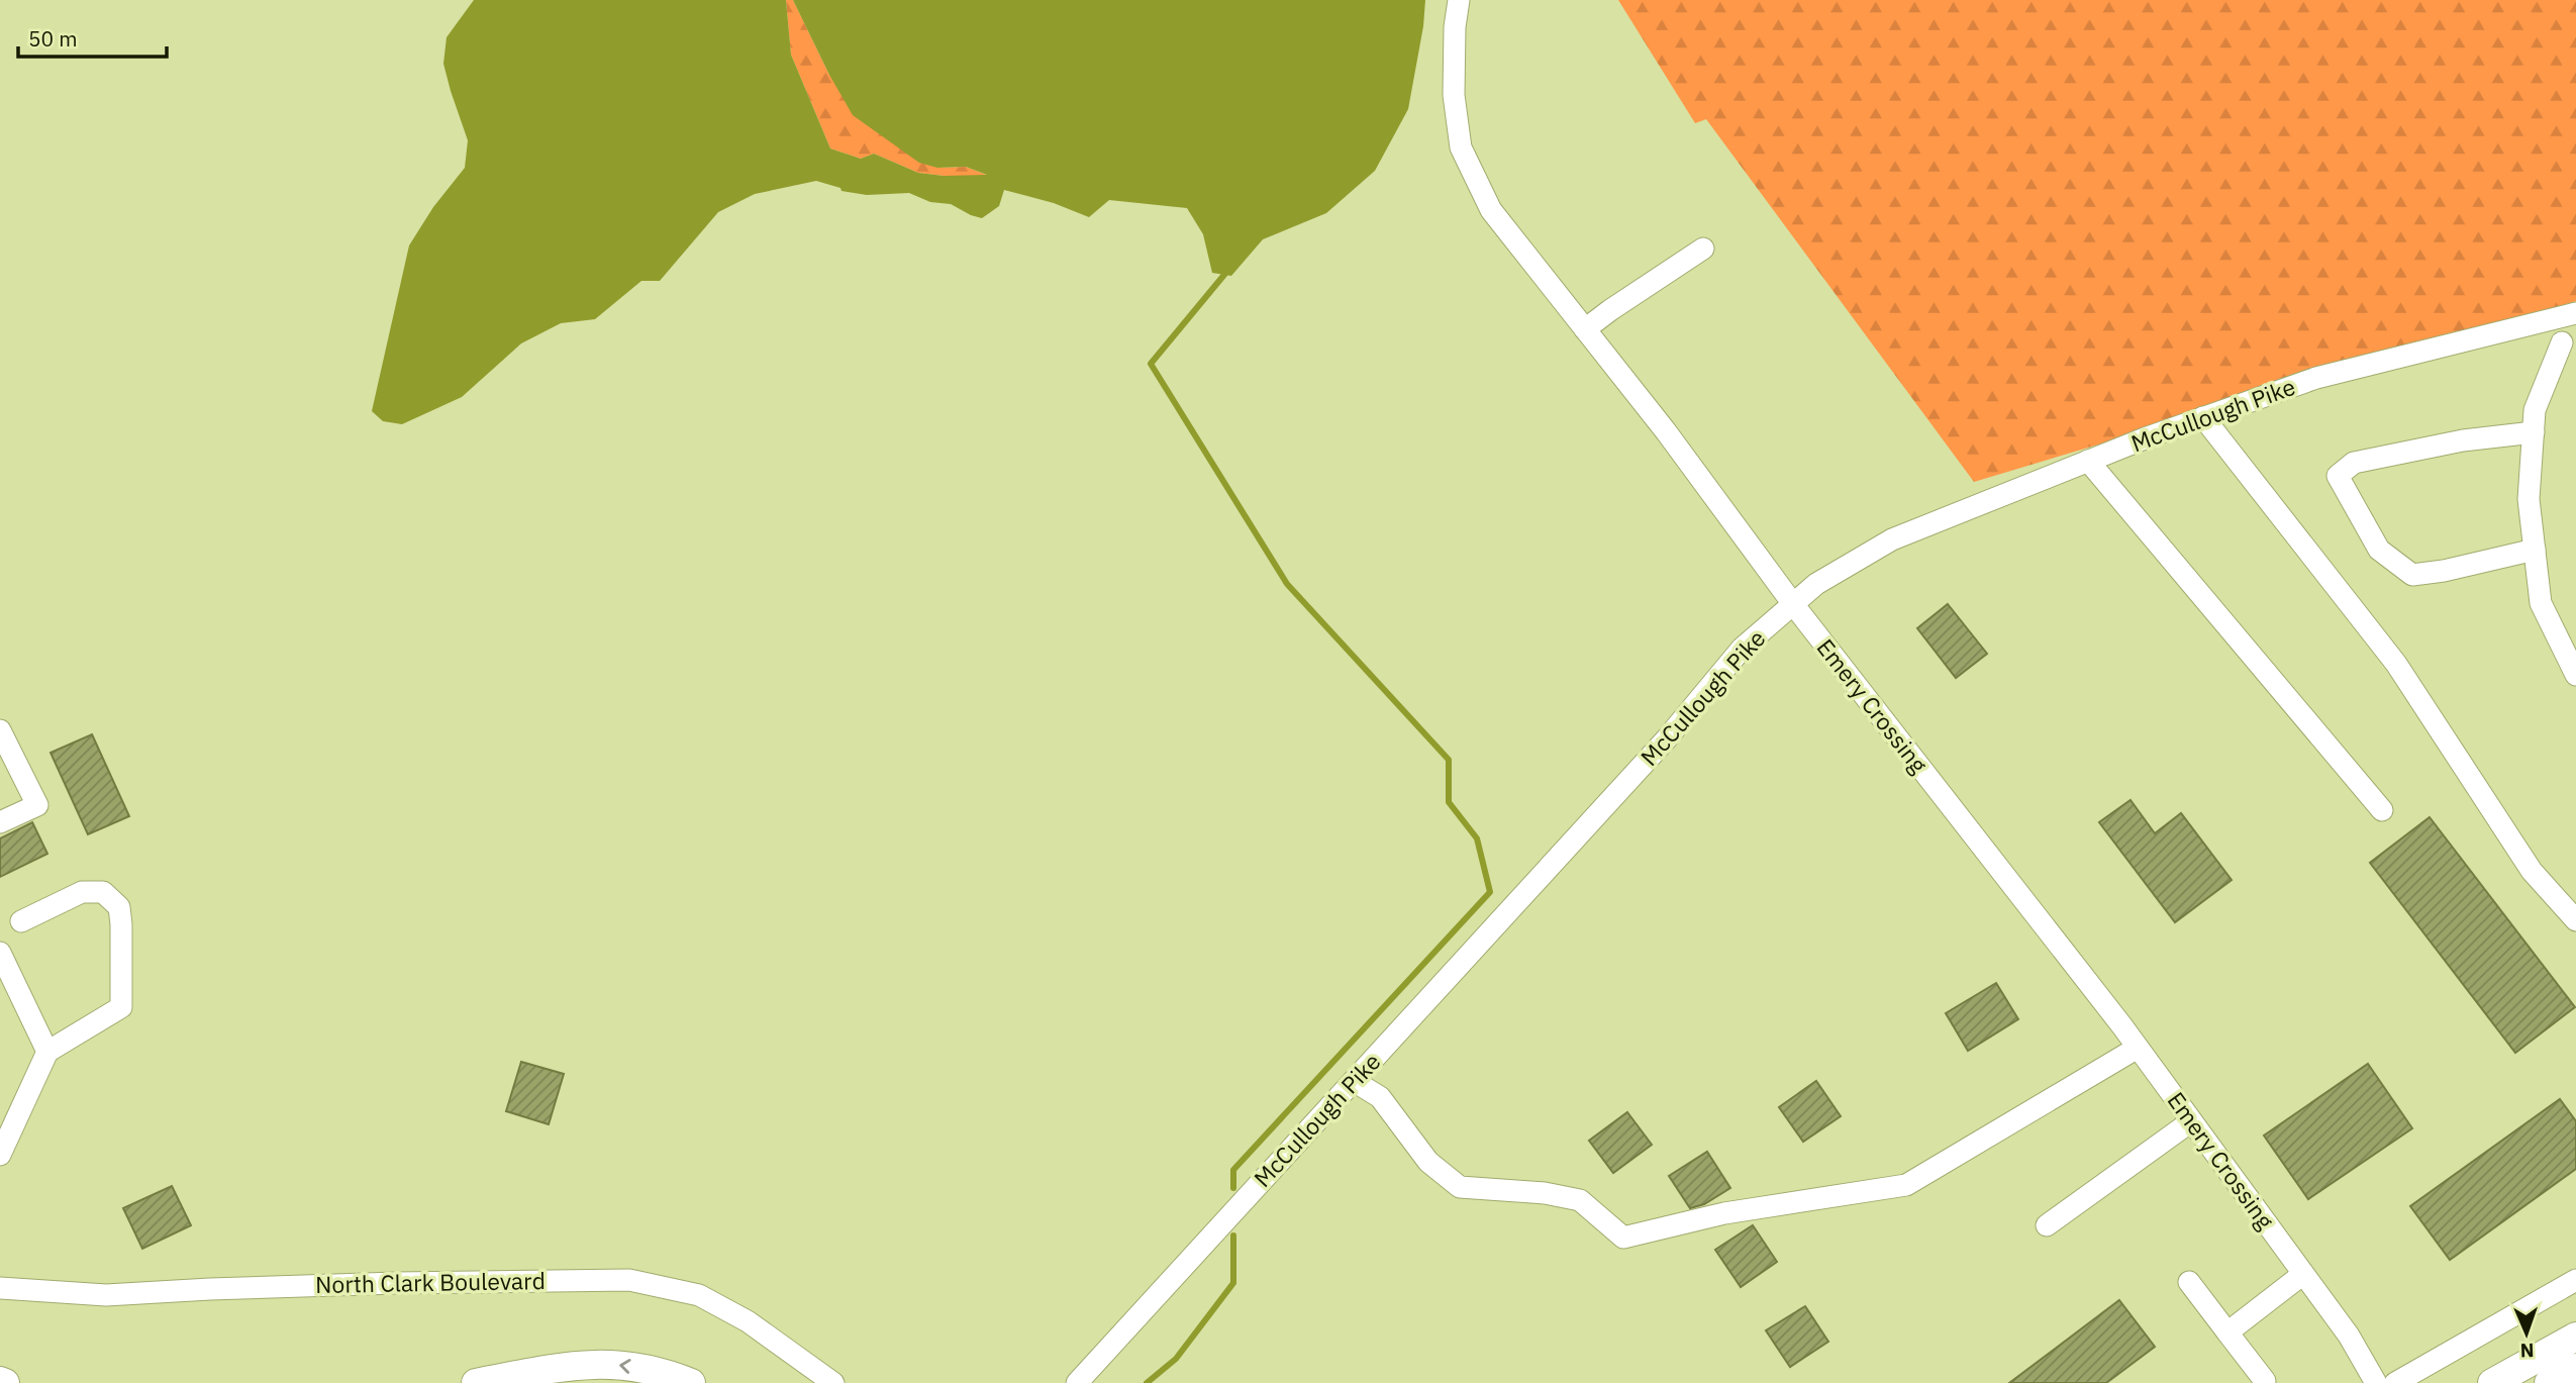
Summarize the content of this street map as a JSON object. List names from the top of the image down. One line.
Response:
{"streets":{"street":["McCullough Pike","Emery Crossing","North Clark Boulevard"]},"crossings":[["McCullough Pike","Emery Crossing"]],"scale_bar":"50 m","north":"bottom"}
